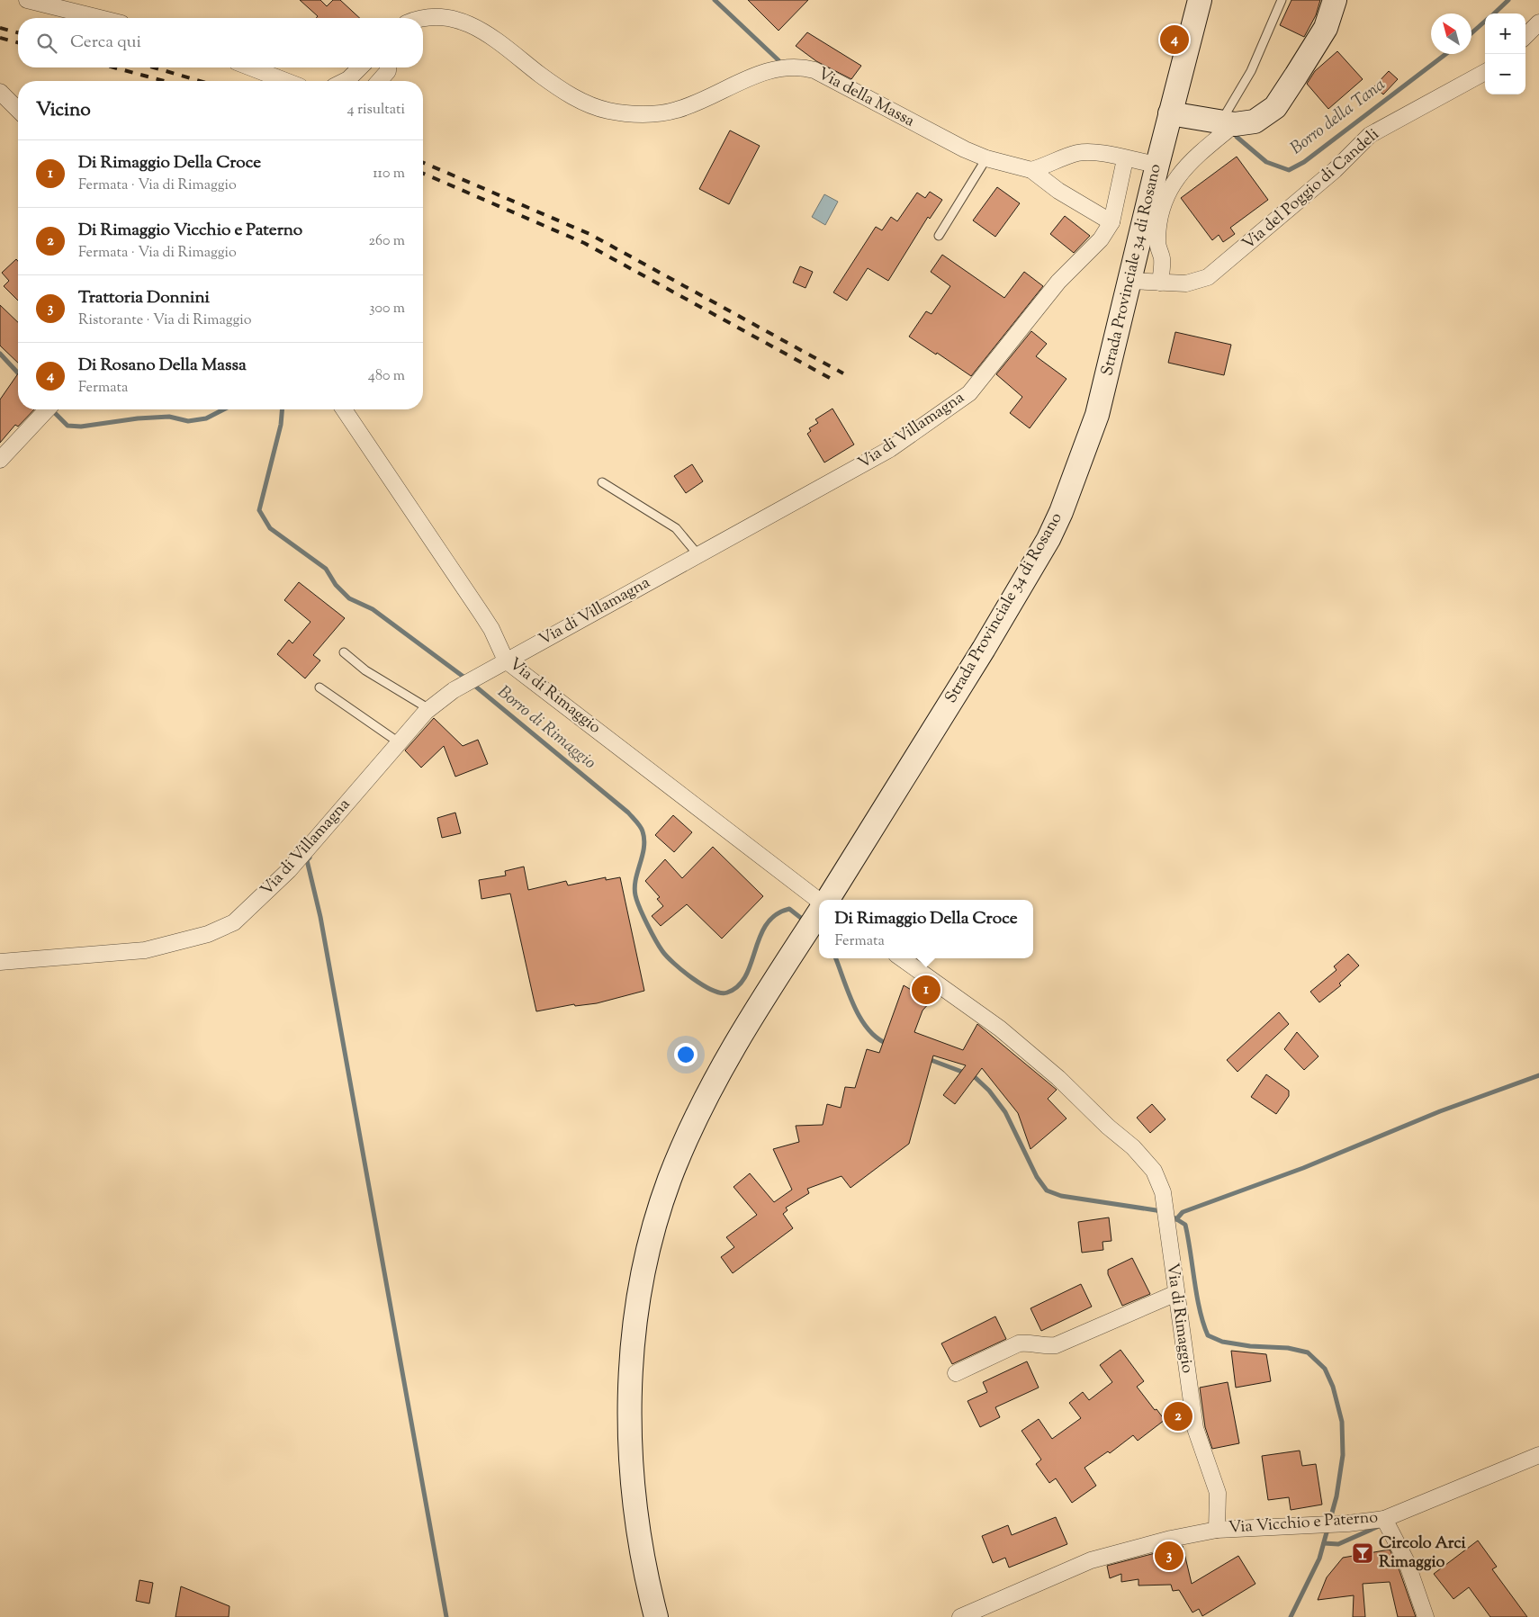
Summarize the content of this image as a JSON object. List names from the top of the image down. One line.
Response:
{"streets":{"main road":["Strada Provinciale 34 di Rosano"],"street":["Via della Massa","Via del Poggio di Candeli","Via di Villamagna","Via di Rimaggio","Via Vicchio e Paterno"]},"crossings":[["Via della Massa","Via di Villamagna"],["Via del Poggio di Candeli","Strada Provinciale 34 di Rosano"],["Via di Villamagna","Via di Rimaggio"],["Via di Rimaggio","Via Vicchio e Paterno"]],"water":["Borro della Tana","Borro di Rimaggio"],"places":{"bar":["Circolo Arci Rimaggio"]},"north":"top left","page":{"map_buttons":["+","−"],"search":"Cerca qui","pins":["4","1","2","3"],"heading":["Vicino","4 risultati"],"list":[{"mark":"1","name":"Di Rimaggio Della Croce","note":"Fermata · Via di Rimaggio","value":"110 m"},{"mark":"2","name":"Di Rimaggio Vicchio e Paterno","note":"Fermata · Via di Rimaggio","value":"260 m"},{"mark":"3","name":"Trattoria Donnini","note":"Ristorante · Via di Rimaggio","value":"300 m"},{"mark":"4","name":"Di Rosano Della Massa","note":"Fermata","value":"480 m"}],"popup":["Di Rimaggio Della Croce","Fermata"]}}
